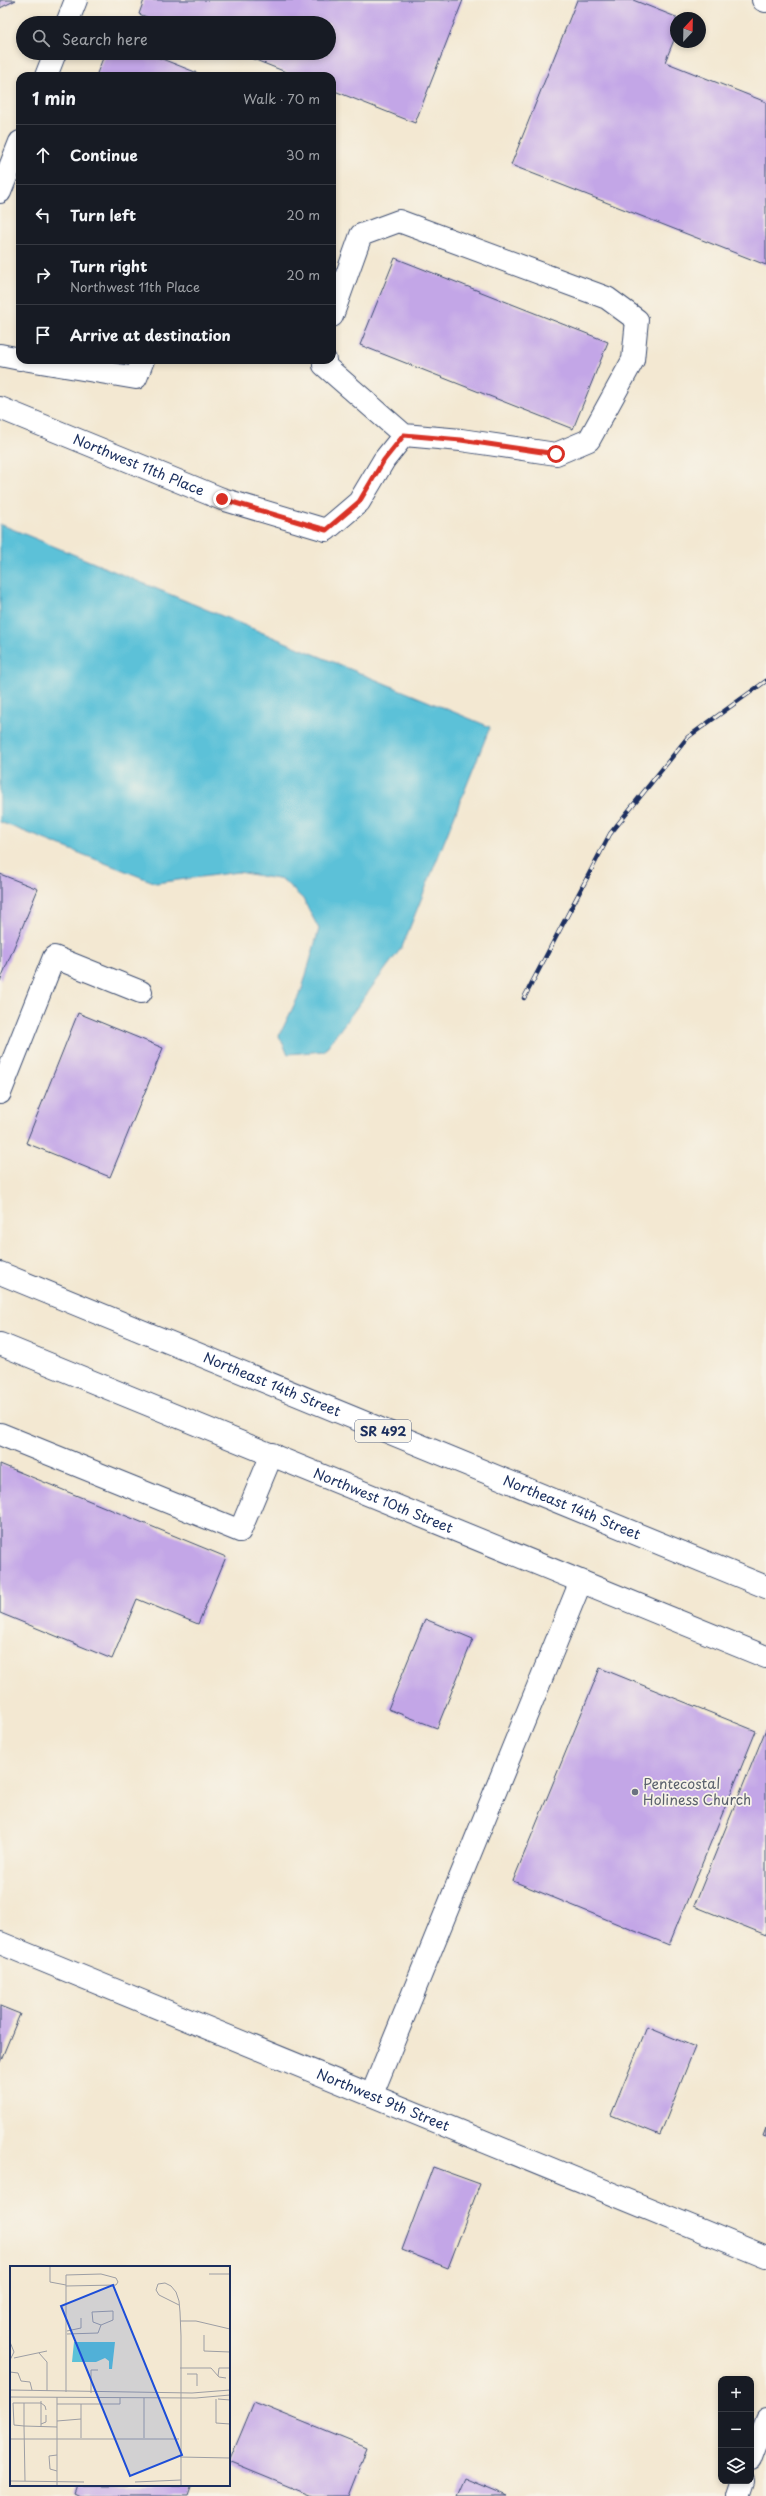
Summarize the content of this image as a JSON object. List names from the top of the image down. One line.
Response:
{"streets":{"main road":["Northwest 11th Place","Northeast 14th Street","SR 492","Northwest 10th Street","Northwest 9th Street"]},"places":["Pentecostal Holiness Church"],"north":"top","page":{"search":"Search here","heading":["1 min","Walk · 70 m"],"list":[["Continue","30 m"],["Turn left","20 m"],["Turn right","Northwest 11th Place","20 m"],"Arrive at destination"],"map_buttons":["+","−"]}}
